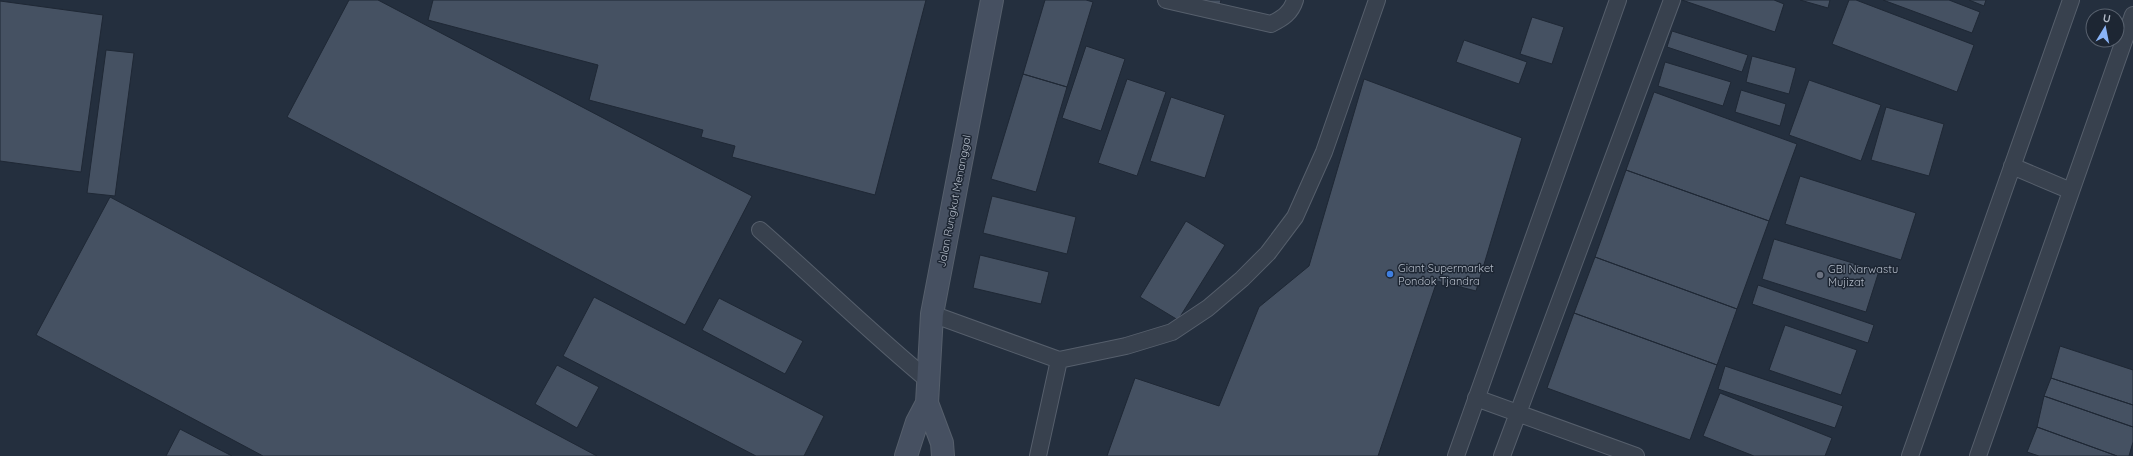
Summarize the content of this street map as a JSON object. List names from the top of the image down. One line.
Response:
{"streets":{"main road":["Jalan Rungkut Menanggal"]},"places":["Giant Supermarket Pondok Tjandra","GBI Narwastu Mujizat"],"north":"top"}
